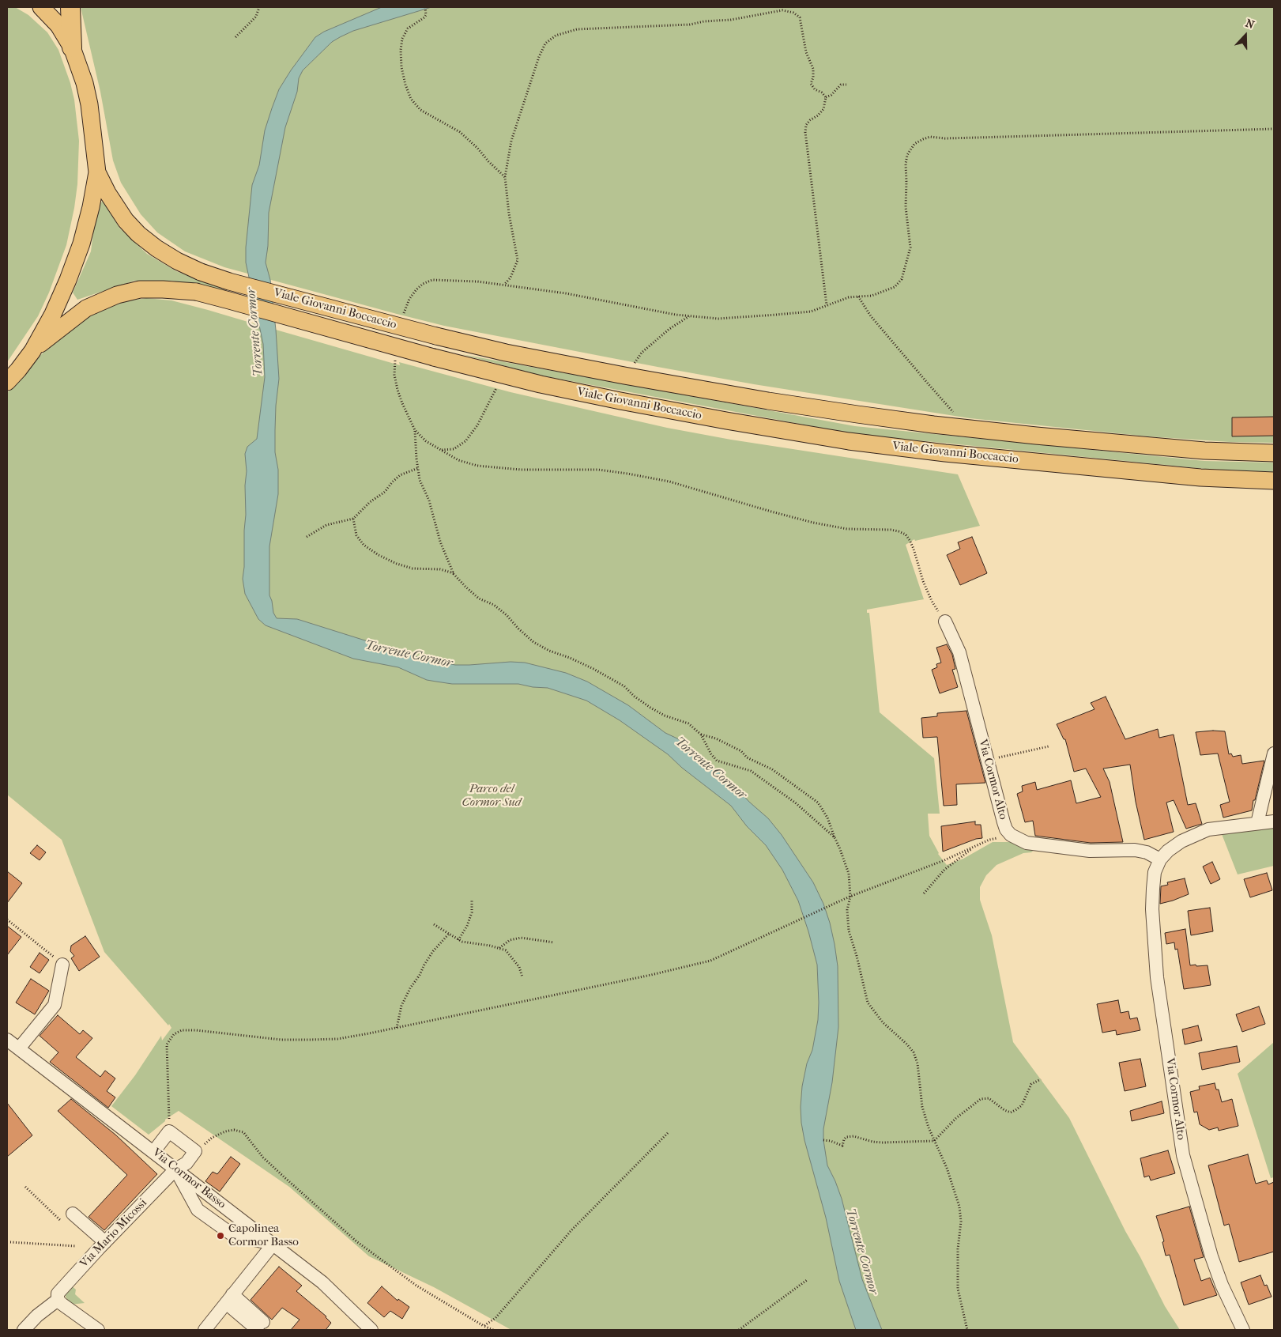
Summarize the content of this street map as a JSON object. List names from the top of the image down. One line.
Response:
{"streets":{"main road":["Viale Giovanni Boccaccio"],"street":["Via Cormor Alto","Via Cormor Basso","Via Mario Micossi"]},"crossings":[["Via Cormor Basso","Via Mario Micossi"]],"water":["Torrente Cormor"],"parks":["Parco del Cormor Sud"],"places":["Capolinea Cormor Basso"],"north":"top"}
